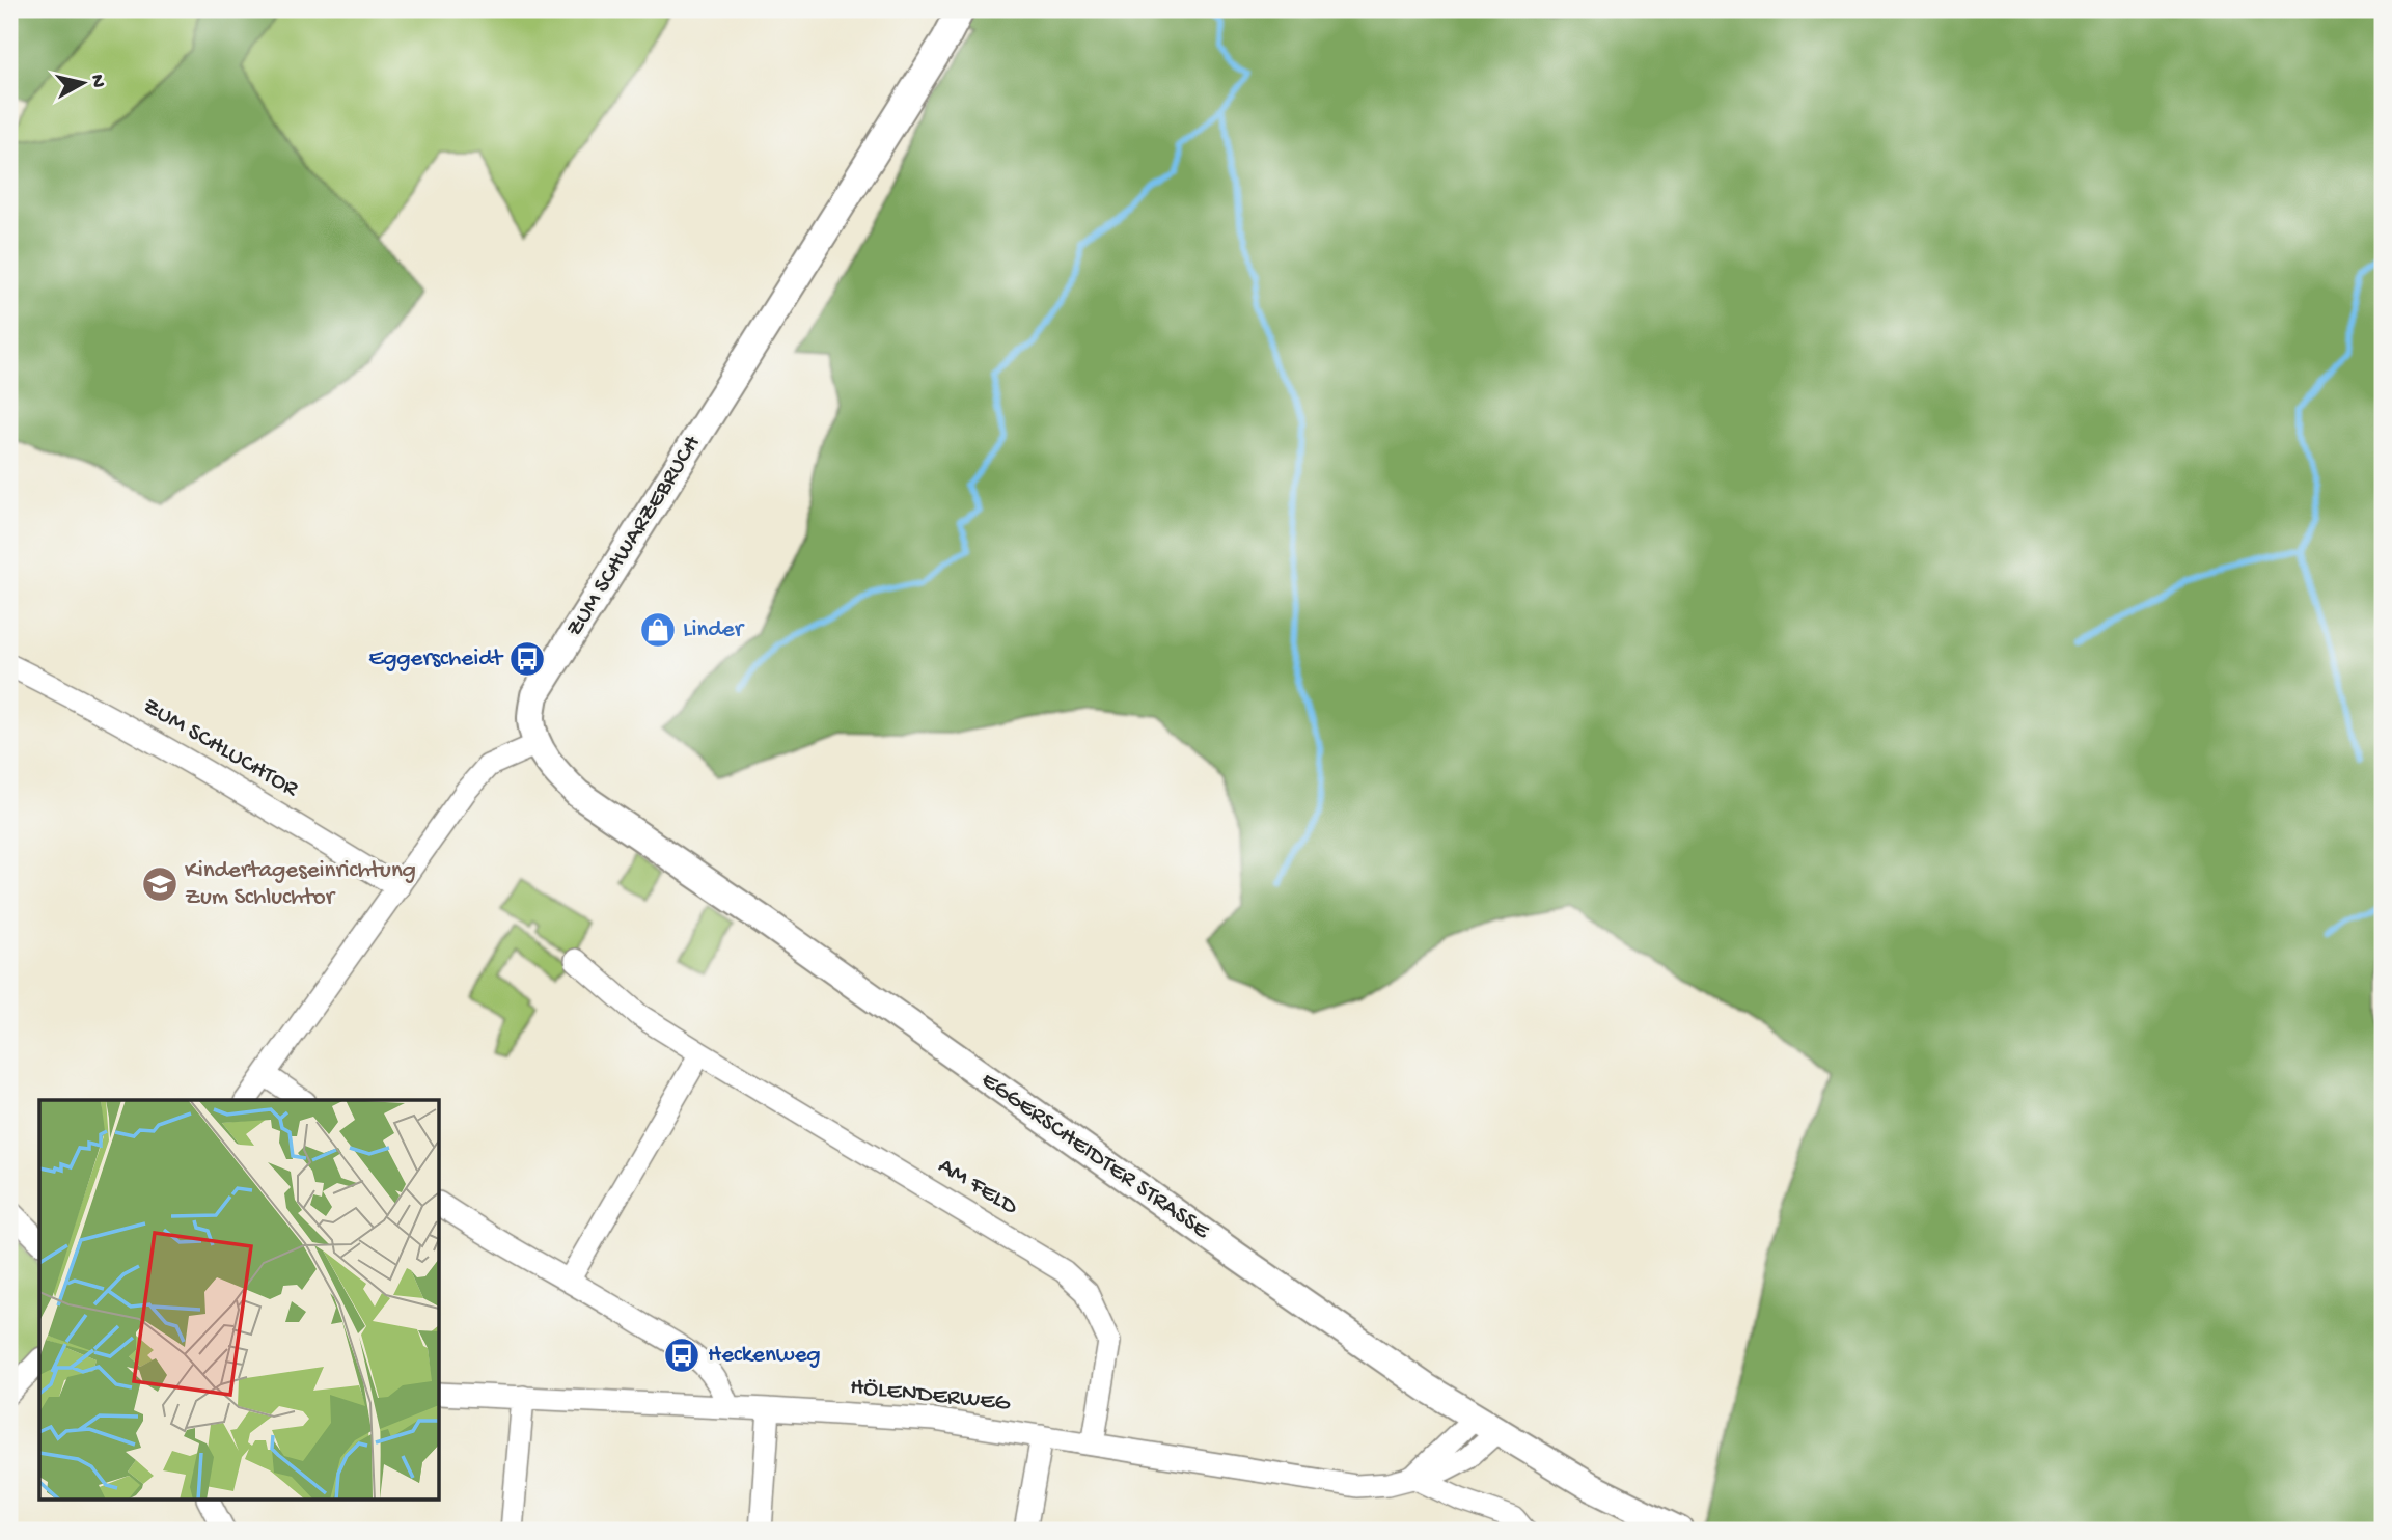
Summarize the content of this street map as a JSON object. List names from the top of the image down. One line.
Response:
{"streets":{"street":["ZUM SCHWARZEBRUCH","ZUM SCHLUCHTOR","EGGERSCHEIDTER STRASSE","AM FELD","HÖLENDERWEG"]},"crossings":[["ZUM SCHWARZEBRUCH","EGGERSCHEIDTER STRASSE"],["EGGERSCHEIDTER STRASSE","HÖLENDERWEG"],["AM FELD","HÖLENDERWEG"]],"places":{"shop":["Linder"],"bus stop":["Eggerscheidt","Heckenweg"],"school or university":["Kindertageseinrichtung Zum Schluchtor"]},"north":"right"}
